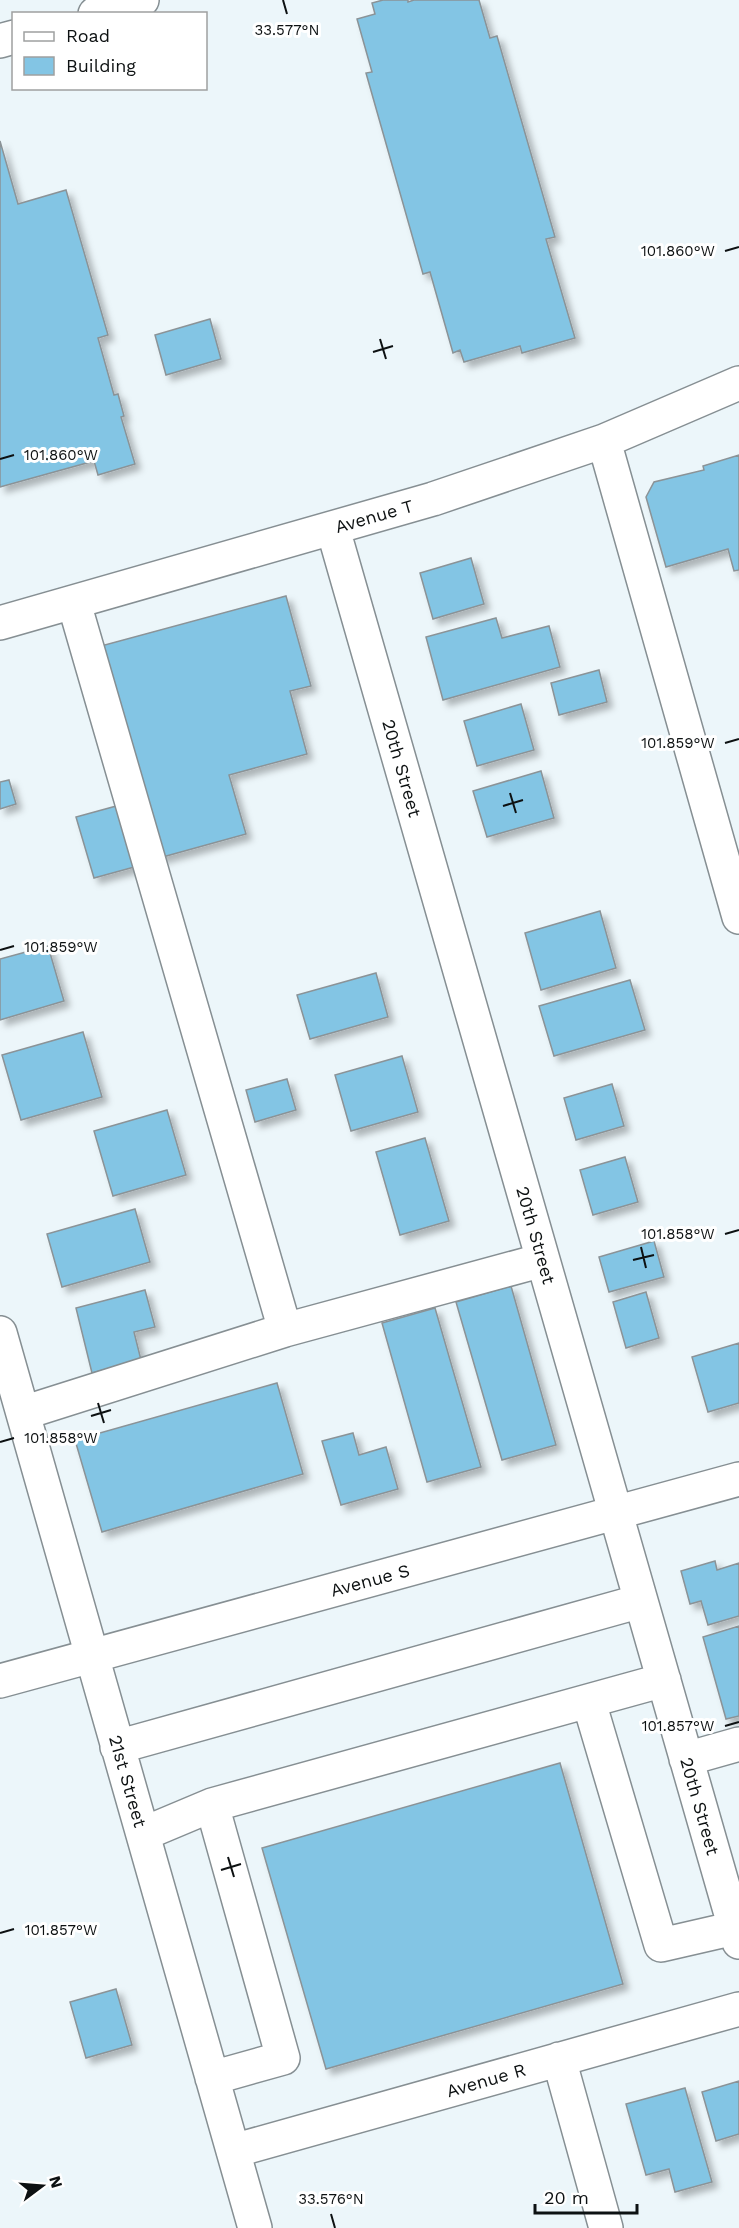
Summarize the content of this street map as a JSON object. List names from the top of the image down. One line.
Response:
{"streets":{"street":["Avenue T","20th Street","Avenue S","21st Street","Avenue R"]},"crossings":[["Avenue T","20th Street"],["20th Street","Avenue S"],["Avenue S","21st Street"],["21st Street","Avenue R"]],"legend":["Road","Building"],"scale_bar":"20 m","north":"right","coordinates":["33.577°N","101.860°W","101.859°W","101.858°W","101.857°W","33.576°N"]}
